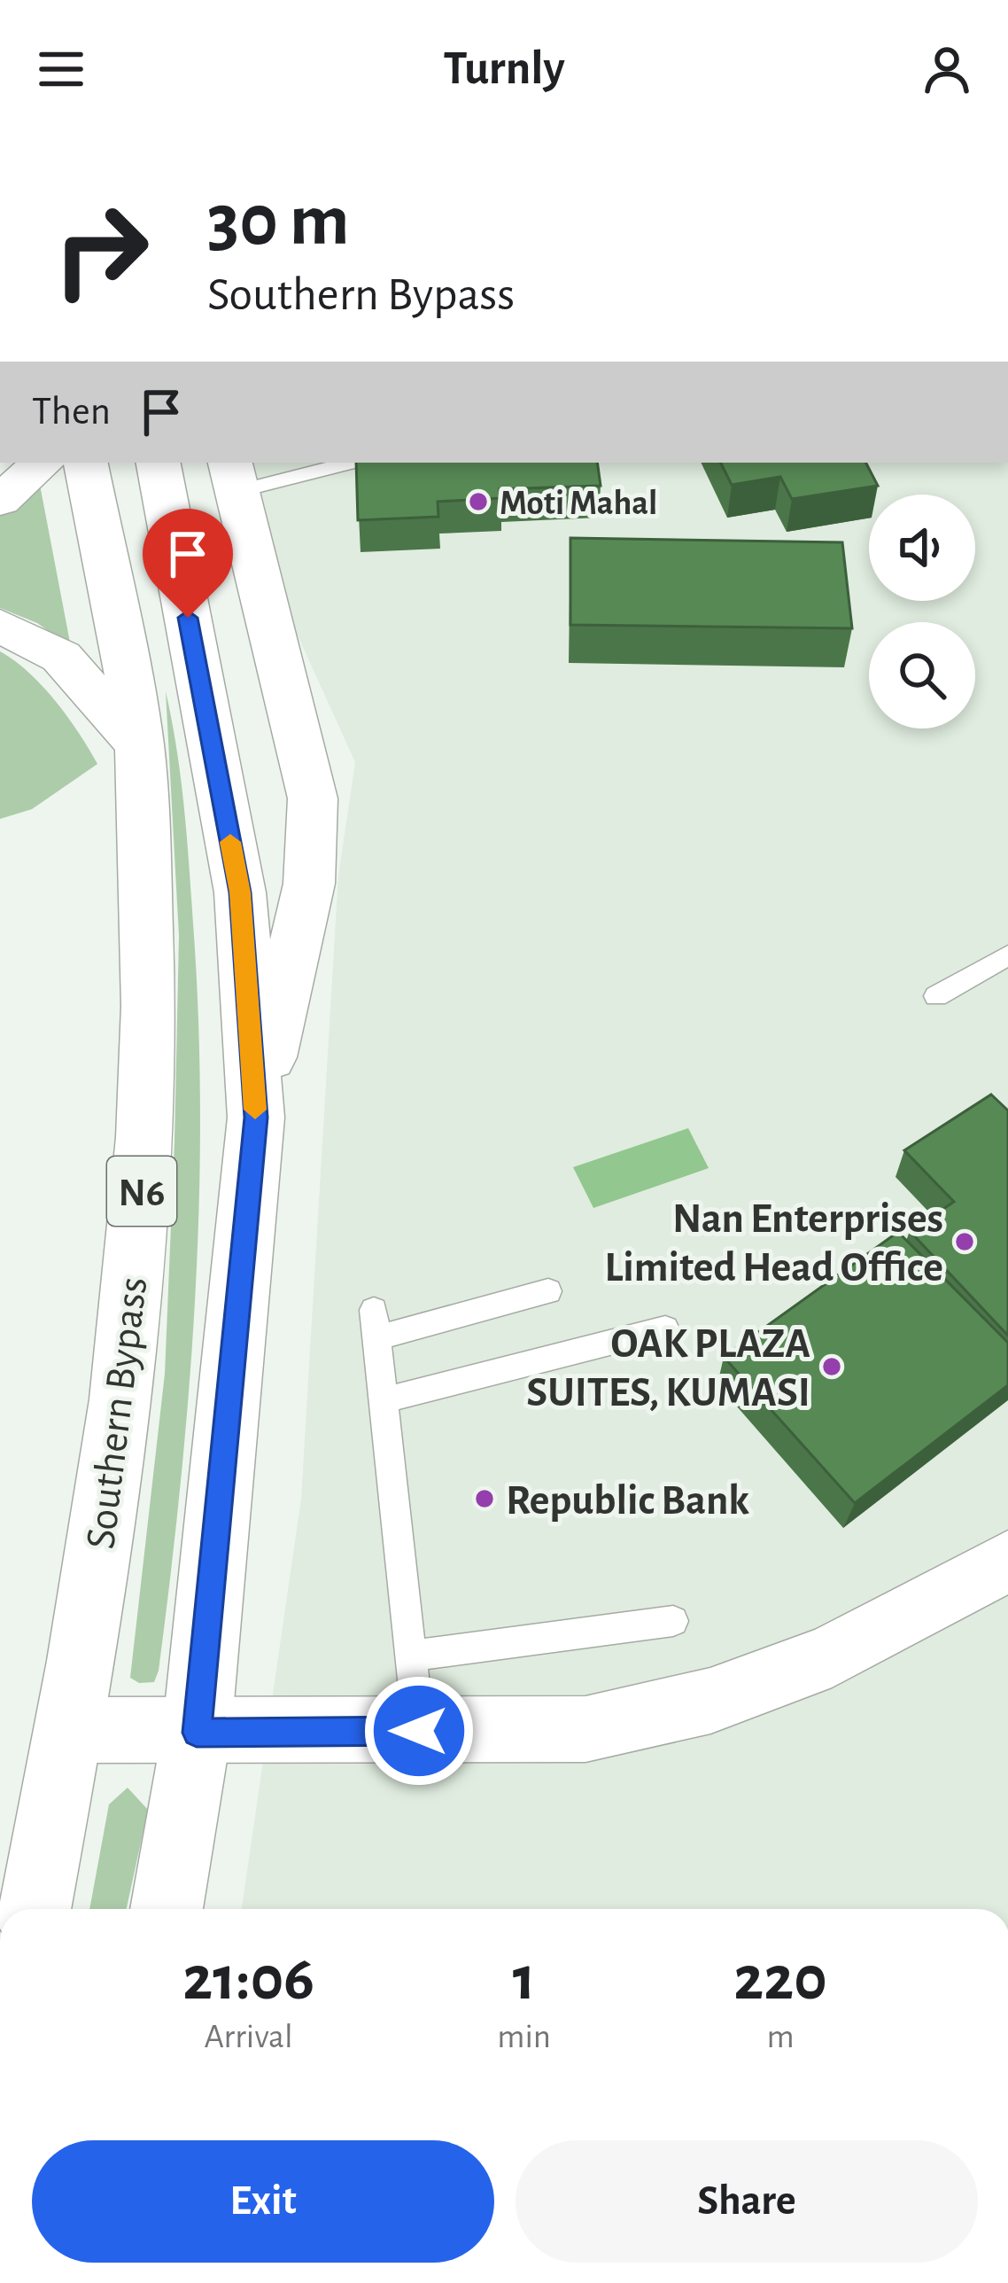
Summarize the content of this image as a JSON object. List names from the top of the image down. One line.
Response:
{"streets":{"main road":["N6","Southern Bypass"]},"places":["Moti Mahal","Nan Enterprises Limited Head Office","OAK PLAZA SUITES, KUMASI","Republic Bank"],"page":{"header":"Turnly","turn":["30 m","Southern Bypass"],"then":"Then","eta":["21:06","Arrival","1","min","220","m"],"buttons":["Exit","Share"]}}
